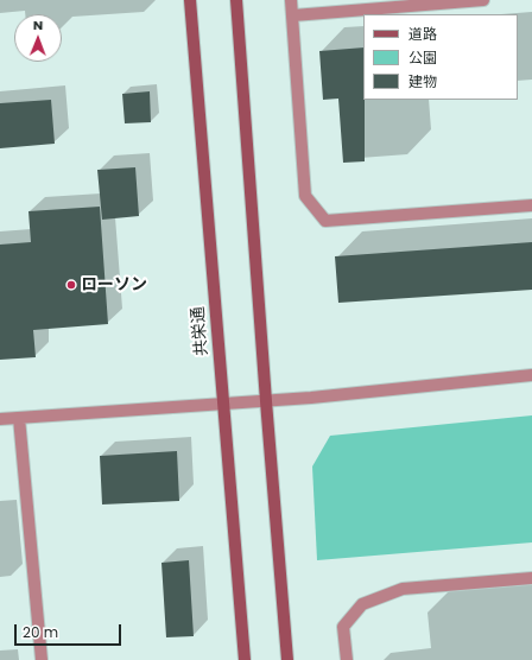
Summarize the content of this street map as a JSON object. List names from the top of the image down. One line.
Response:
{"streets":{"street":["共栄通"]},"places":["ローソン"],"legend":["道路","公園","建物"],"scale_bar":"20 m","north":"top"}
